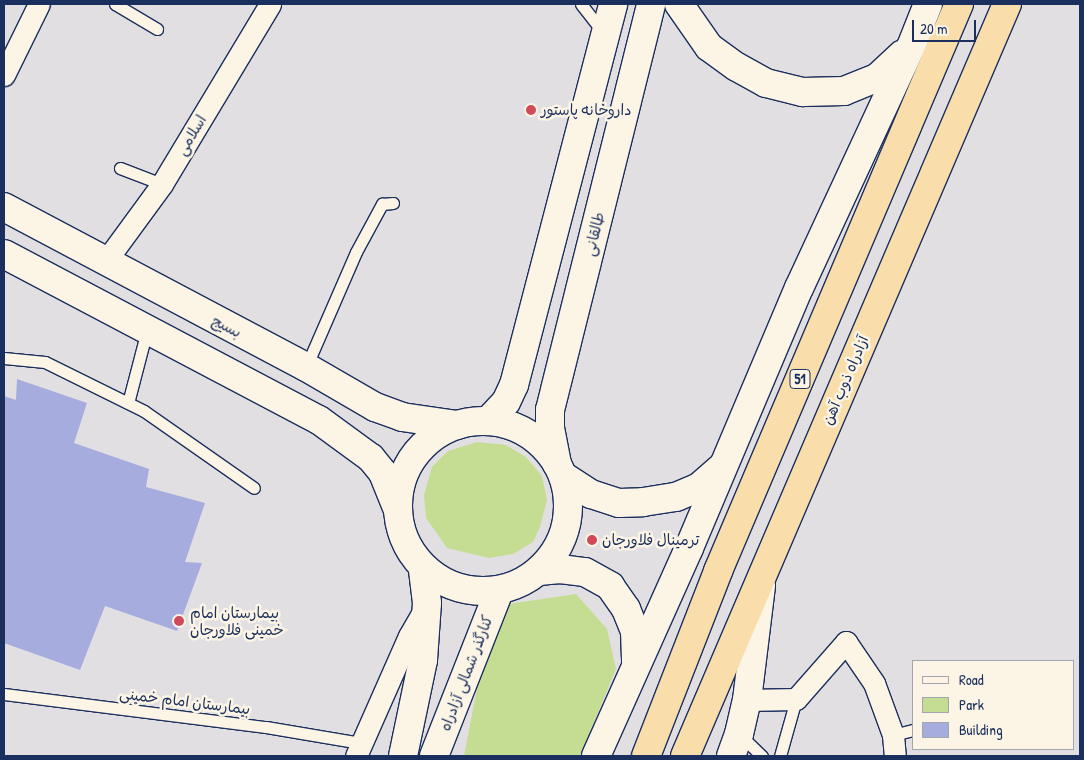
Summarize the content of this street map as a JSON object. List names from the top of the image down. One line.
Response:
{"streets":{"highway":["51","آزادراه ذوب آهن"],"main road":["طالقانی","بسیج","کنارگذر شمالی آزادراه"],"street":["اسلامی"],"lane":["بیمارستان امام خمینی"]},"crossings":[["اسلامی","بسیج"],["طالقانی","بسیج"],["طالقانی","کنارگذر شمالی آزادراه"],["بسیج","کنارگذر شمالی آزادراه"]],"places":["داروخانه پاستور","ترمینال فلاورجان","بیمارستان امام خمینی فلاورجان"],"legend":["Road","Park","Building"],"scale_bar":"20 m"}
